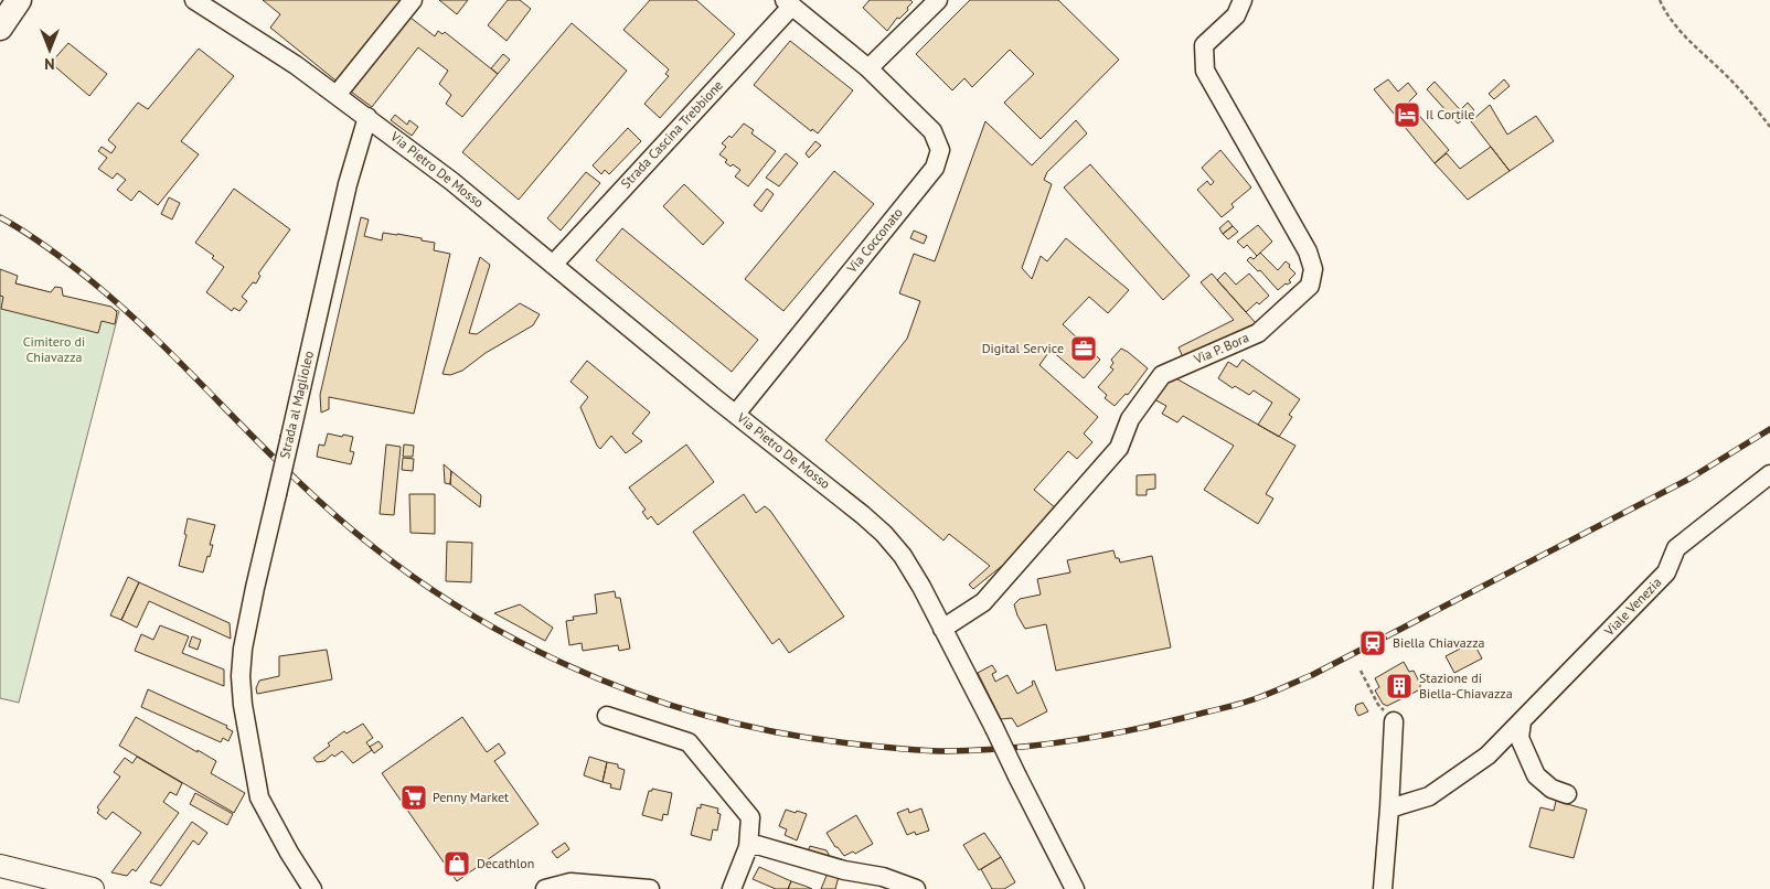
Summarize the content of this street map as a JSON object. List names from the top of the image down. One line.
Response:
{"streets":{"street":["Strada Cascina Trebbione","Via Pietro De Mosso","Via Cocconato","Via P. Bora","Strada al Maglioleo","Viale Venezia"]},"crossings":[["Strada Cascina Trebbione","Via Pietro De Mosso"],["Strada Cascina Trebbione","Via Cocconato"],["Via Pietro De Mosso","Via Cocconato"],["Via Pietro De Mosso","Via P. Bora"],["Via Pietro De Mosso","Strada al Maglioleo"]],"parks":["Cimitero di Chiavazza"],"places":{"hotel":["Il Cortile"],"office":["Digital Service"],"station":["Biella Chiavazza"],"building":["Stazione di Biella-Chiavazza"],"supermarket":["Penny Market"],"shop":["Decathlon"]},"north":"bottom"}
